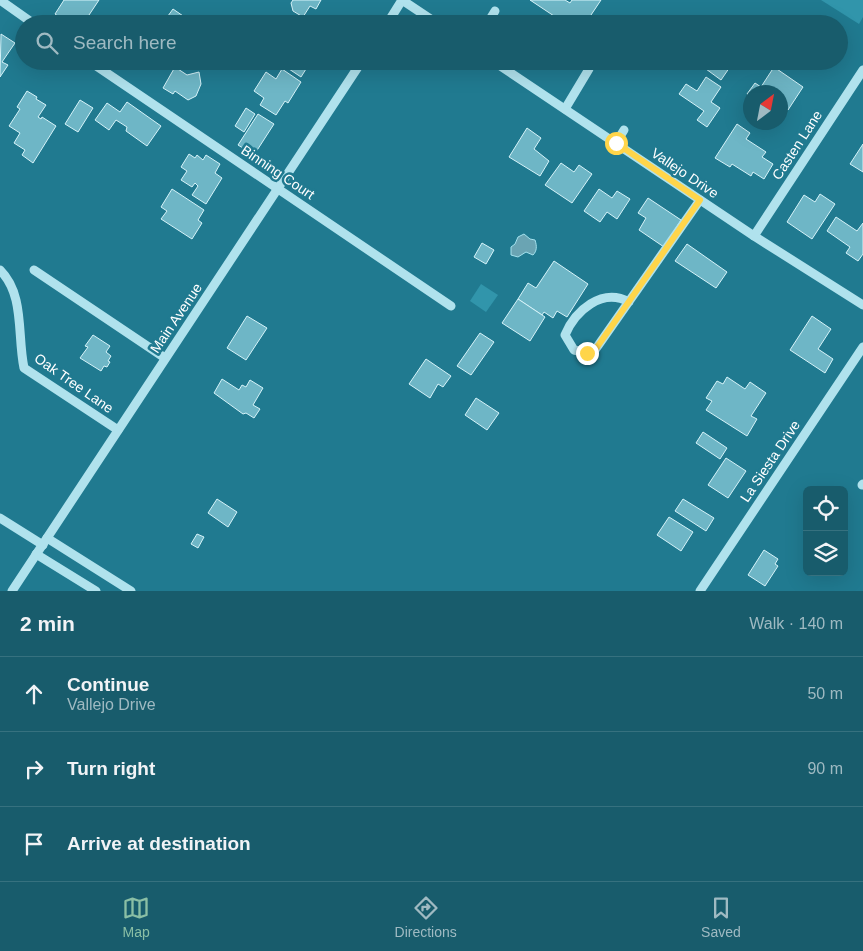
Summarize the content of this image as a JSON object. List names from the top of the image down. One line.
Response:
{"streets":{"street":["Casten Lane","Binning Court","Vallejo Drive","Main Avenue","Oak Tree Lane","La Siesta Drive"]},"crossings":[["Casten Lane","Vallejo Drive"],["Binning Court","Main Avenue"],["Main Avenue","Oak Tree Lane"]],"north":"top right","page":{"search":"Search here","heading":["2 min","Walk · 140 m"],"list":[["Continue","Vallejo Drive","50 m"],["Turn right","90 m"],"Arrive at destination"],"nav":["Map","Directions","Saved"]}}
